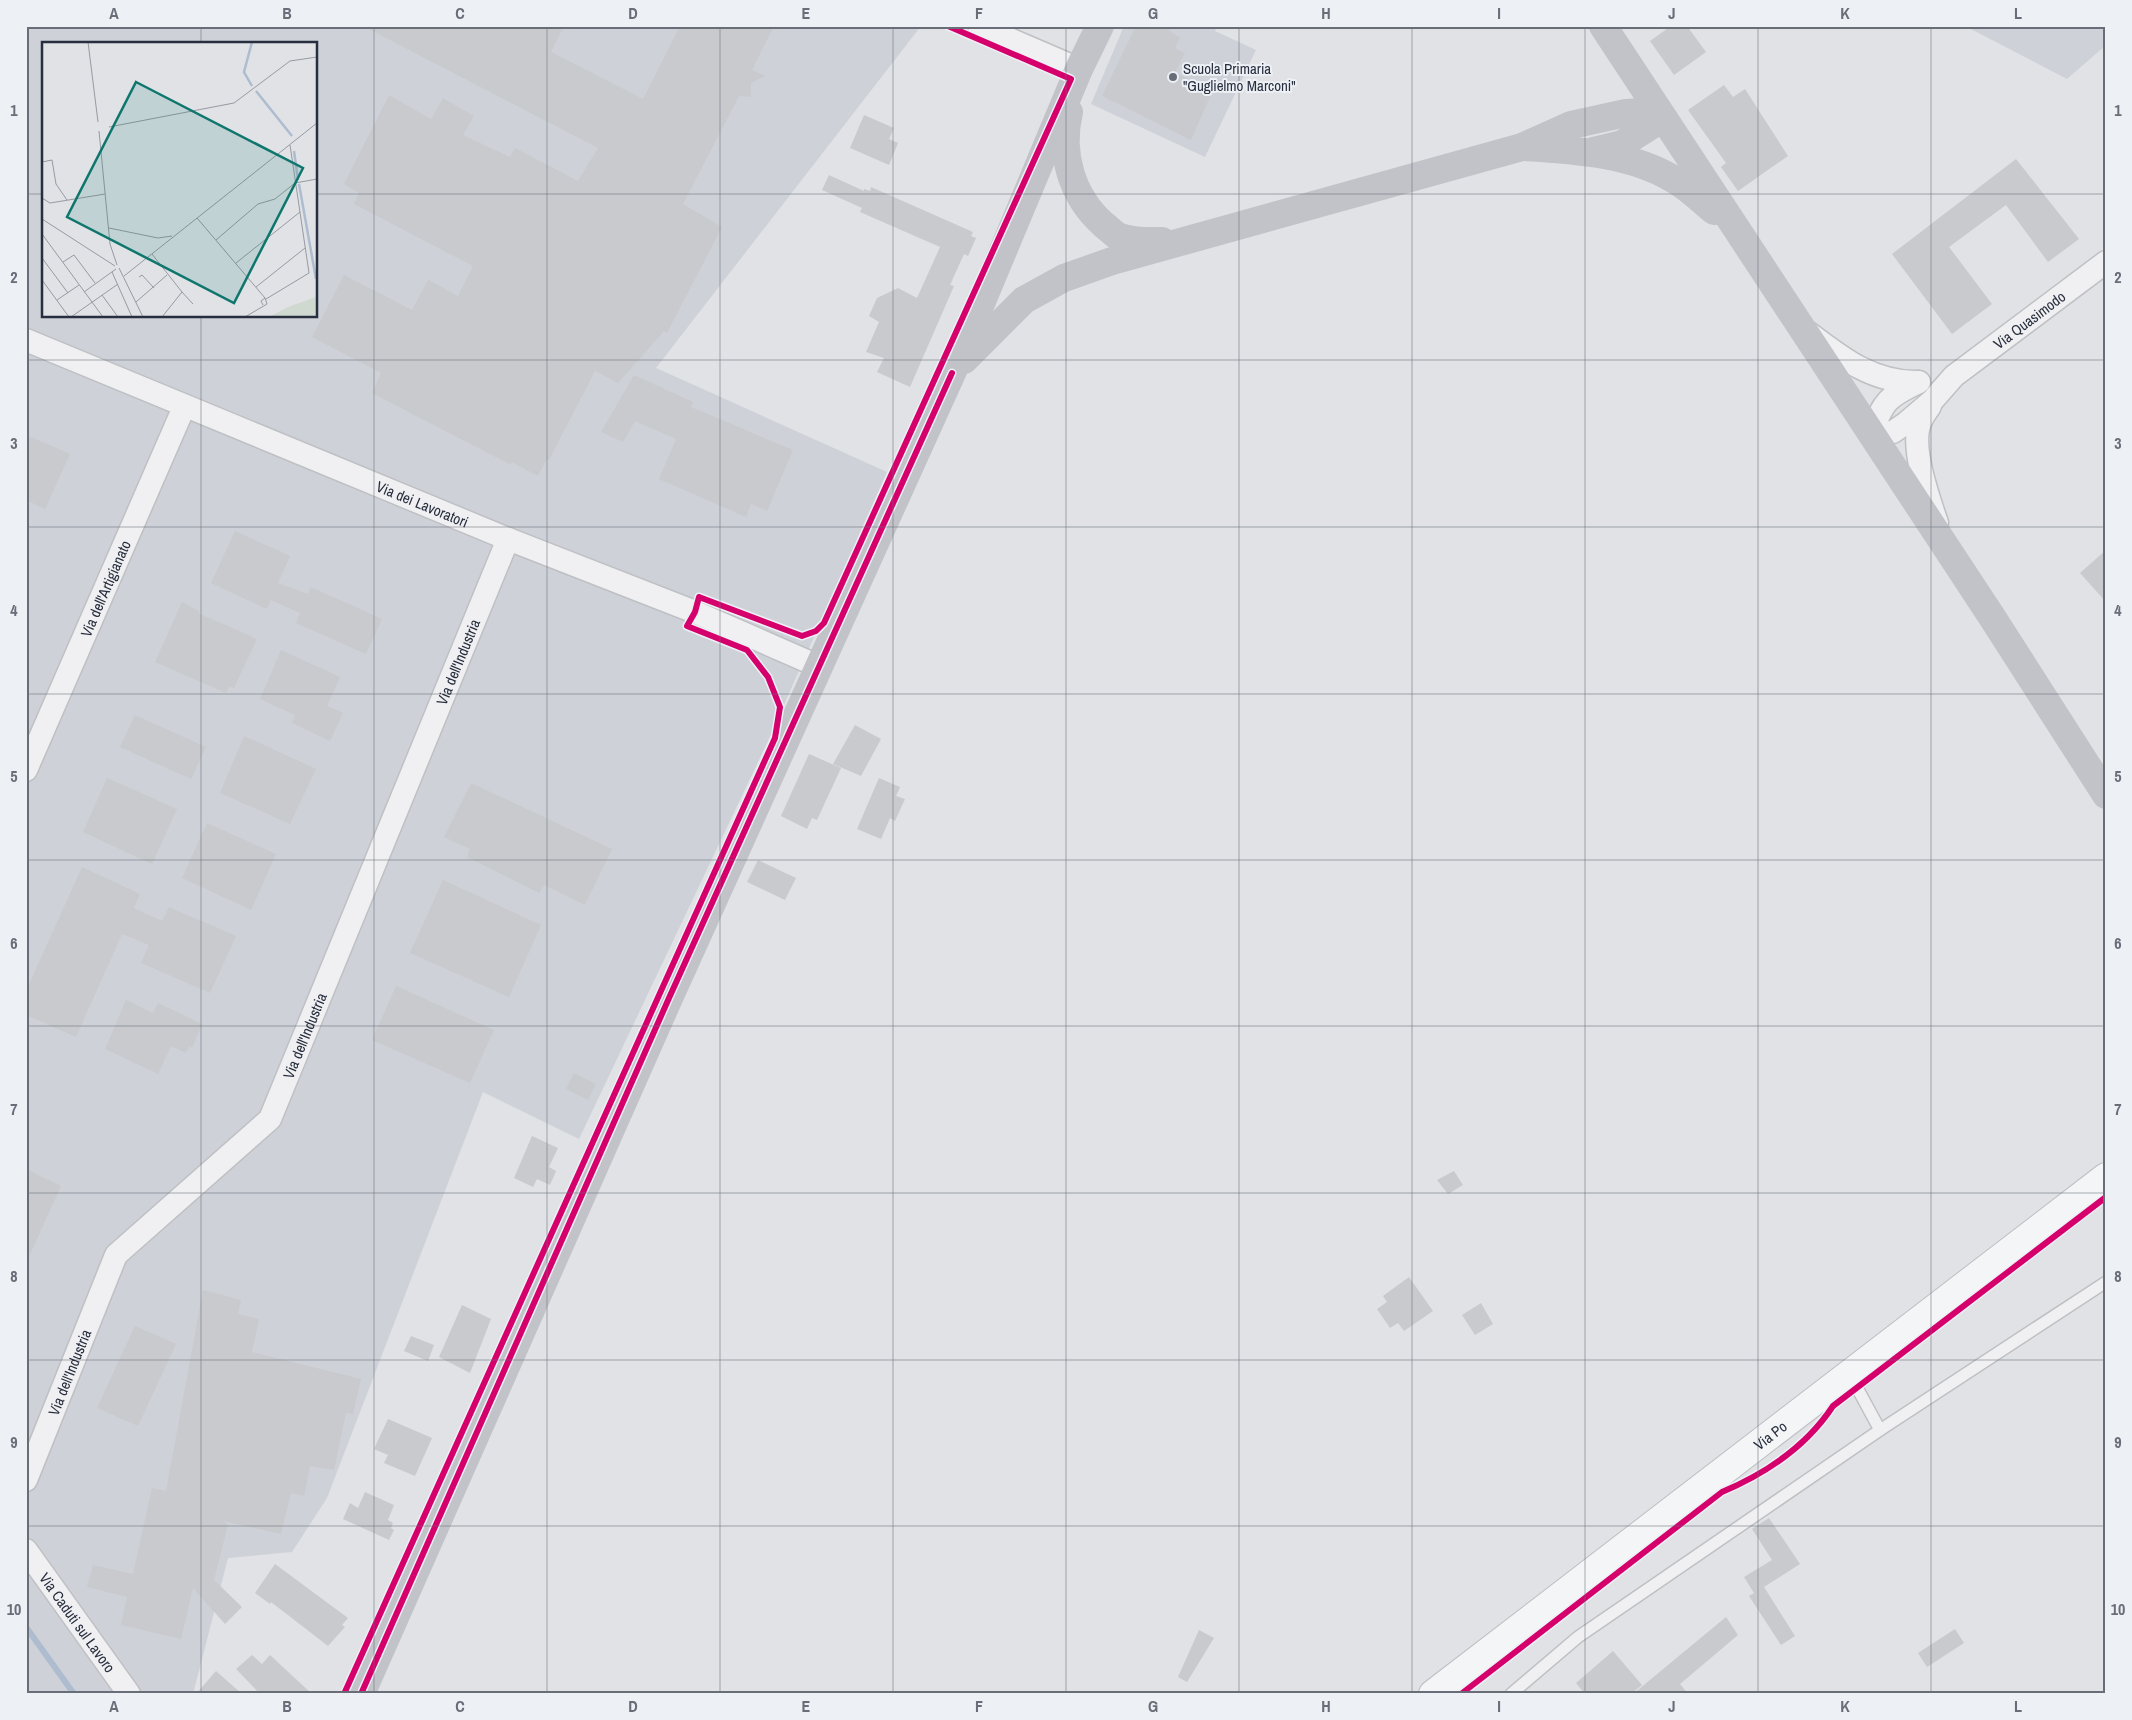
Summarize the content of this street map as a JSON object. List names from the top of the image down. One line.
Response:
{"streets":{"main road":["Via Po"],"street":["Via Quasimodo","Via dei Lavoratori","Via dell'Artigianato","Via dell'Industria","Via Caduti sul Lavoro"]},"crossings":[["Via dei Lavoratori","Via dell'Artigianato"],["Via dei Lavoratori","Via dell'Industria"]],"places":["Scuola Primaria \"Guglielmo Marconi\""],"grid":{"columns":["A","B","C","D","E","F","G","H","I","J","K","L"],"rows":["1","2","3","4","5","6","7","8","9","10"]}}
